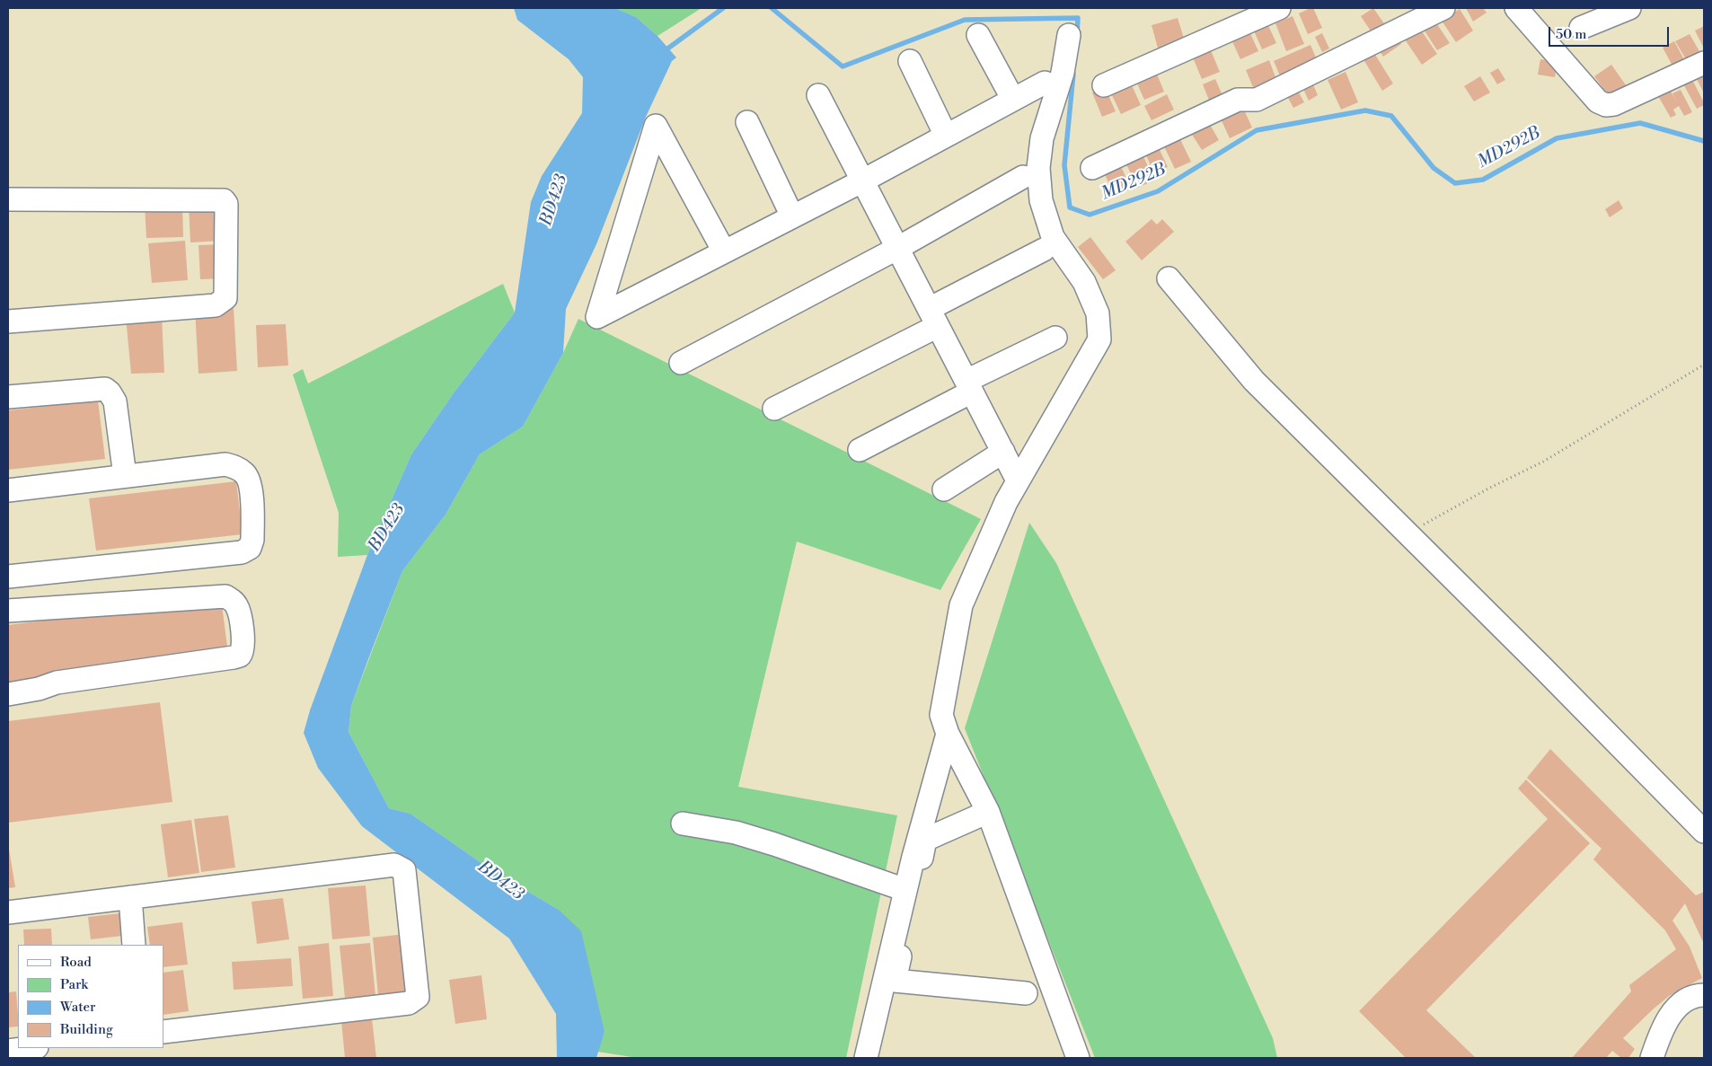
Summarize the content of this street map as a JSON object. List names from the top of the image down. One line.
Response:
{"water":["MD292B","BD423"],"legend":["Road","Park","Water","Building"],"scale_bar":"50 m"}
